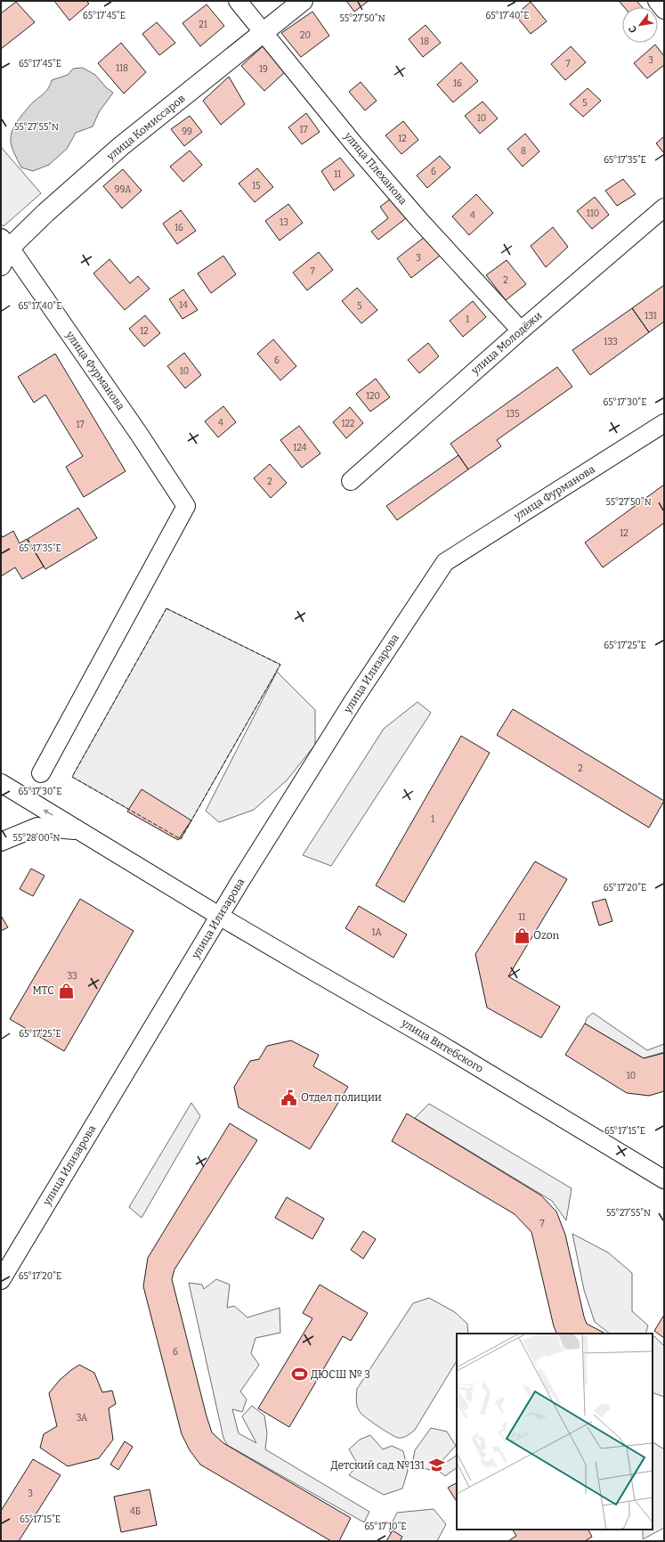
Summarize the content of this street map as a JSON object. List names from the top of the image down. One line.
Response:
{"streets":{"main road":["улица Комиссаров"],"street":["улица Плеханова","улица Молодёжи","улица Фурманова","улица Илизарова","улица Витебского"]},"crossings":[["улица Комиссаров","улица Плеханова"],["улица Комиссаров","улица Фурманова"],["улица Плеханова","улица Молодёжи"],["улица Фурманова","улица Илизарова"],["улица Илизарова","улица Витебского"]],"places":{"shop":["Ozon","МТС"],"public building":["Отдел полиции"],"sports":["ДЮСШ № 3"],"school or university":["Детский сад №131"]},"house_numbers":["21","20","18","3","7","118","19","16","5","10","17","99","12","8","6","11","15","99А","110","4","13","16","3","7","2","14","5","131","1","12","133","6","10","120","135","4","122","17","124","2","12","2","1","11","1А","33","10","7","6","3А","3","4Б"],"north":"bottom left","coordinates":["65°17'45\"E","65°17'40\"E","55°27'50\"N","55°27'55\"N","65°17'35\"E","65°17'30\"E","65°17'25\"E","55°28'00\"N","65°17'20\"E","65°17'15\"E","65°17'10\"E"]}
